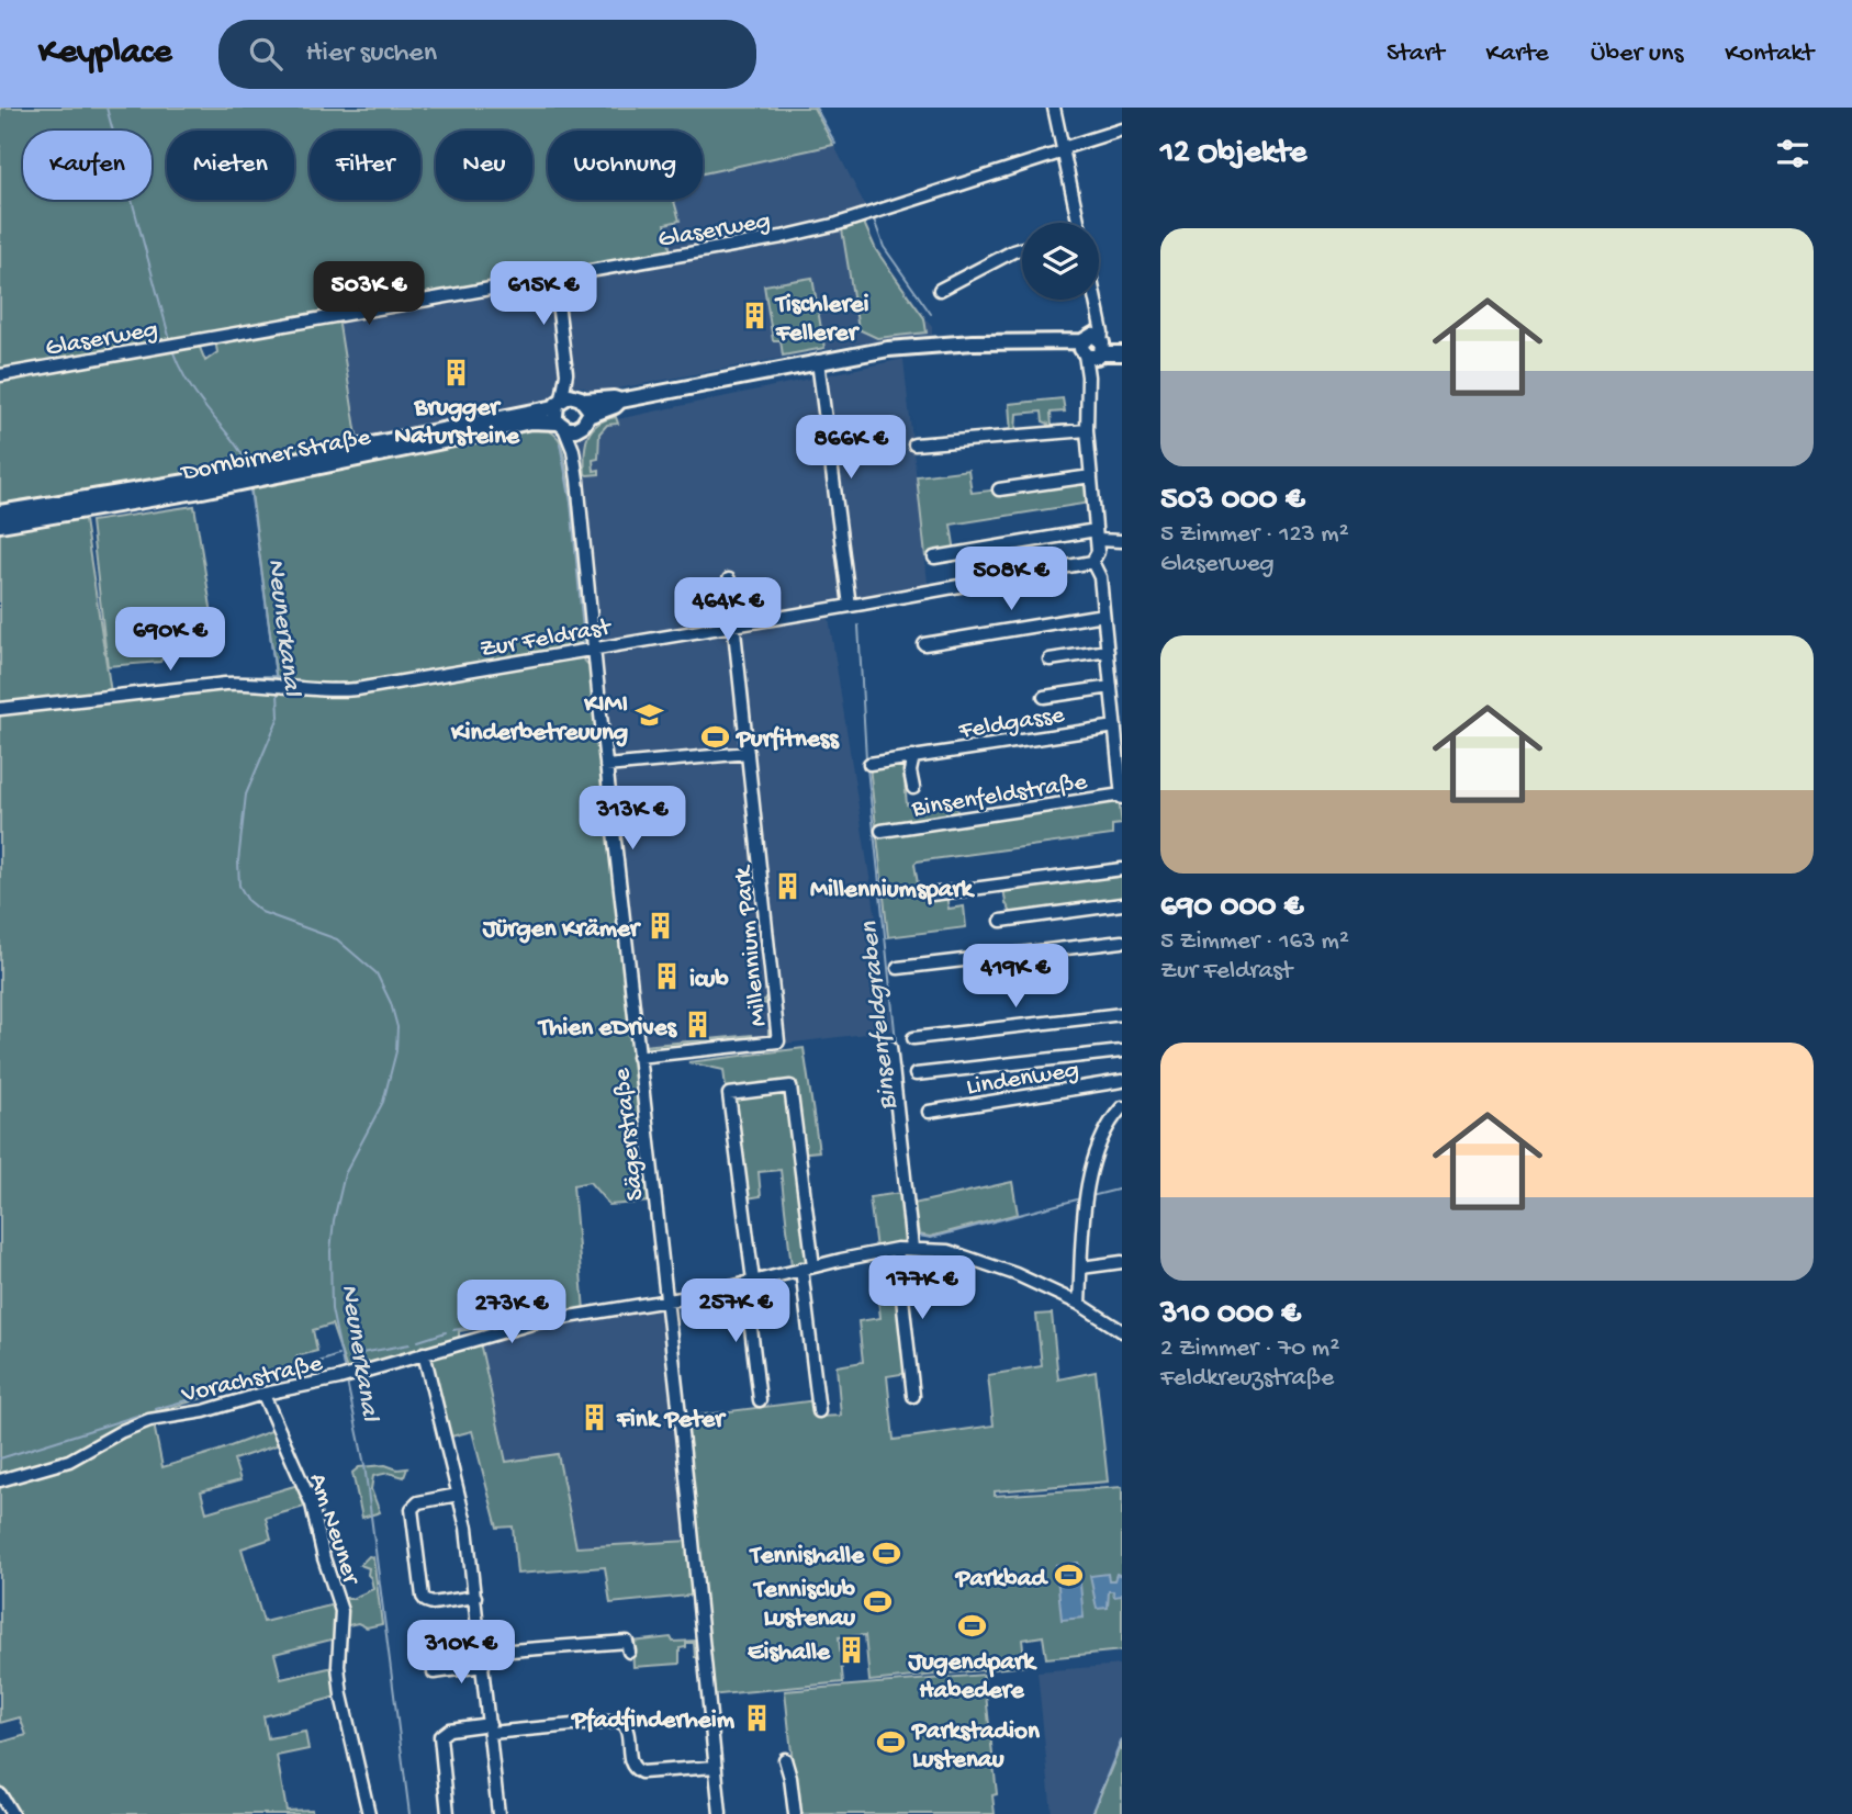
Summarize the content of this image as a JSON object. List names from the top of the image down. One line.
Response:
{"streets":{"main road":["Dornbirner Straße"],"street":["Glaserweg","Zur Feldrast","Feldgasse","Binsenfeldstraße","Millennium Park","Lindenweg","Sägerstraße","Vorachstraße","Am Neuner"]},"crossings":[["Dornbirner Straße","Binsenfeldstraße"],["Dornbirner Straße","Sägerstraße"],["Zur Feldrast","Binsenfeldstraße"],["Zur Feldrast","Millennium Park"],["Zur Feldrast","Sägerstraße"],["Feldgasse","Binsenfeldstraße"],["Millennium Park","Sägerstraße"],["Sägerstraße","Vorachstraße"],["Vorachstraße","Am Neuner"]],"water":["Neunerkanal","Binsenfeldgraben"],"places":{"building":["Tischlerei Fellerer","Brugger Natursteine","Millenniumspark","Jürgen Krämer","icub","Thien eDrives","Fink Peter","Eishalle","Pfadfinderheim"],"school or university":["KIMI Kinderbetreuung"],"sports":["Purfitness","Tennishalle","Parkbad","Tennisclub Lustenau","Jugendpark Habedere","Parkstadion Lustenau"]},"page":{"header":"Keyplace","search":"Hier suchen","nav":["Start","Karte","Über uns","Kontakt"],"heading":"12 Objekte","chip":["Kaufen","Mieten","Filter","Neu","Wohnung"],"list":[{"name":"503 000 €","note":"5 Zimmer · 123 m² · Glaserweg"},{"name":"690 000 €","note":"5 Zimmer · 163 m² · Zur Feldrast"},{"name":"310 000 €","note":"2 Zimmer · 70 m² · Feldkreuzstraße"}],"price":["503K €","615K €","866K €","508K €","464K €","690K €","313K €","419K €","177K €","257K €","273K €","310K €"]}}
